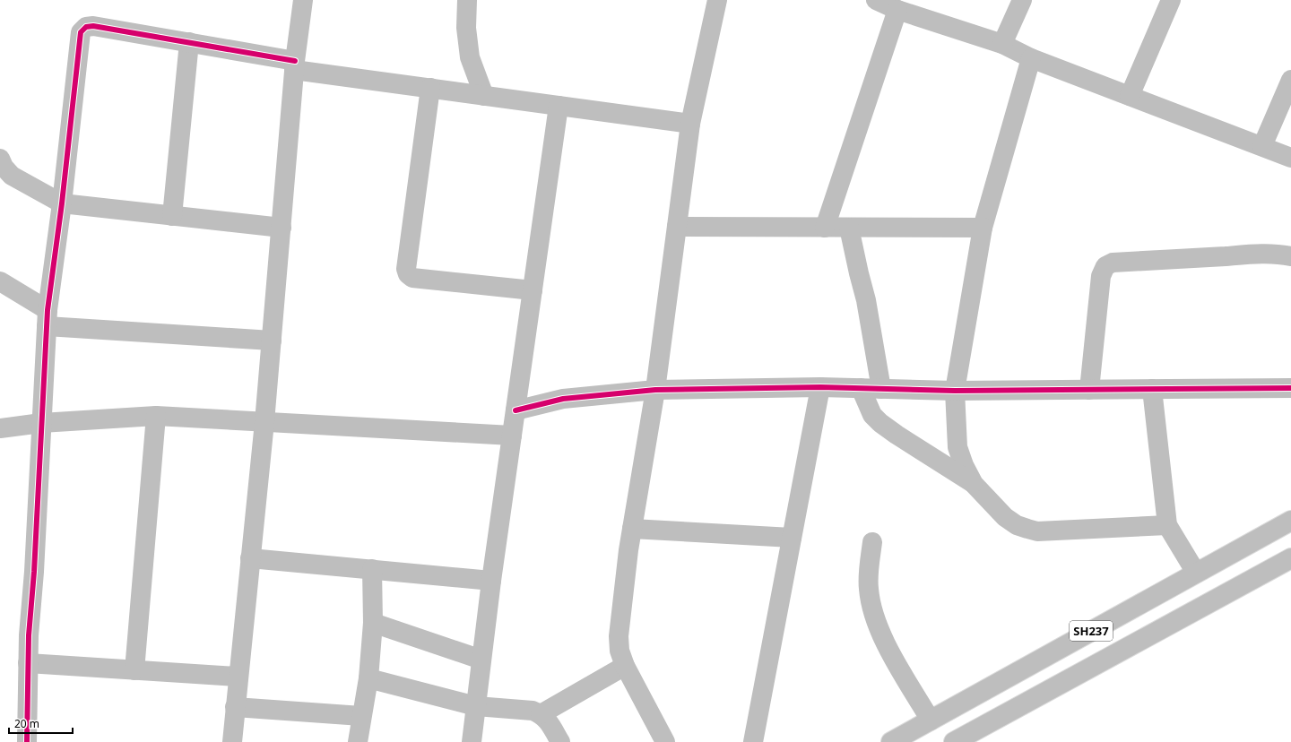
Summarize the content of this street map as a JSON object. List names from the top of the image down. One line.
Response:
{"streets":{"street":["SH237"]},"scale_bar":"20 m"}
